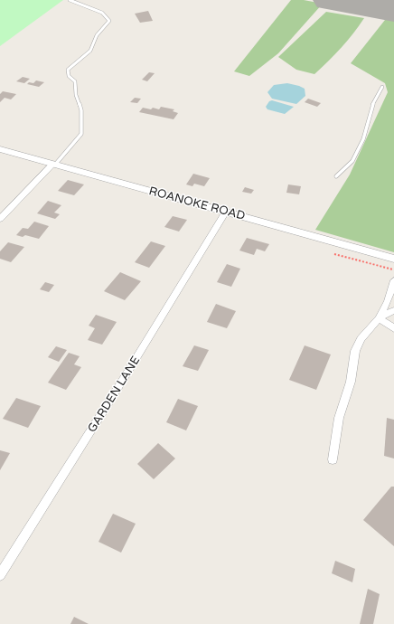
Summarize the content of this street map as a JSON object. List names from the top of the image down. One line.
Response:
{"streets":{"street":["ROANOKE ROAD","GARDEN LANE"]},"crossings":[["ROANOKE ROAD","GARDEN LANE"]]}
